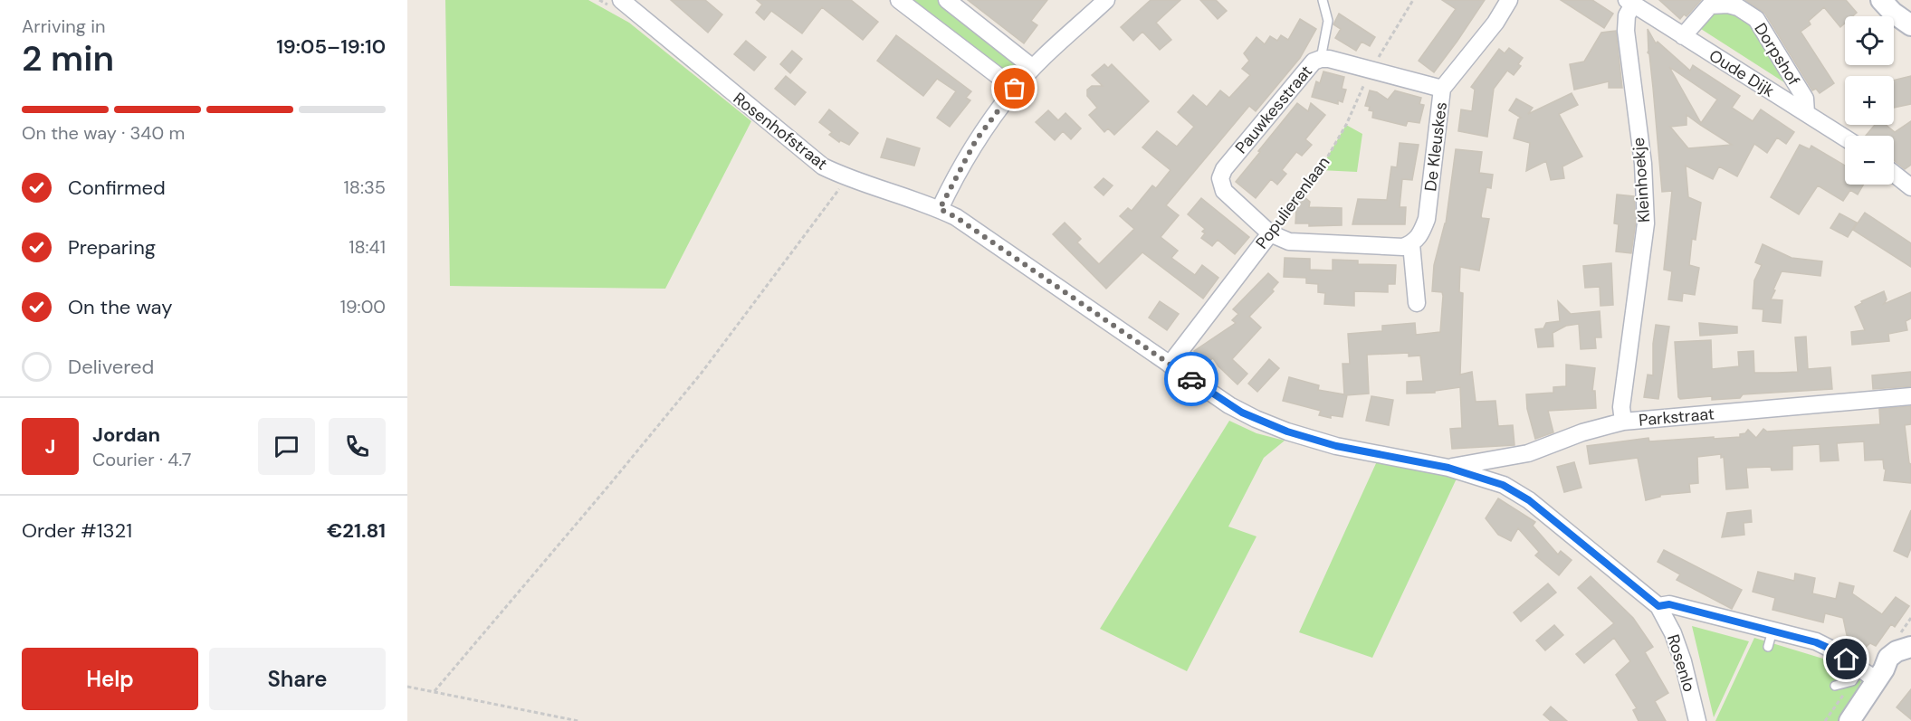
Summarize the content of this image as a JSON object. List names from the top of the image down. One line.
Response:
{"streets":{"street":["Dorpshof","Oude Dijk","Pauwkesstraat","Rosenhofstraat","De Kleuskes","Kleinhoekje","Populierenlaan","Parkstraat","Rosenlo"]},"crossings":[["Dorpshof","Oude Dijk"],["Oude Dijk","Kleinhoekje"],["Pauwkesstraat","De Kleuskes"],["Pauwkesstraat","Populierenlaan"],["Rosenhofstraat","Populierenlaan"],["Rosenhofstraat","Parkstraat"],["Rosenhofstraat","Rosenlo"],["Kleinhoekje","Parkstraat"]],"page":{"heading":["2 min","Arriving in","19:05–19:10"],"panel":["Jordan","Courier · 4.7","Order #1321","€21.81"],"map_buttons":["+","−"],"bar":"On the way · 340 m","list":[["Confirmed","18:35"],["Preparing","18:41"],["On the way","19:00"],"Delivered"],"round":"J","buttons":["Help","Share"]}}
